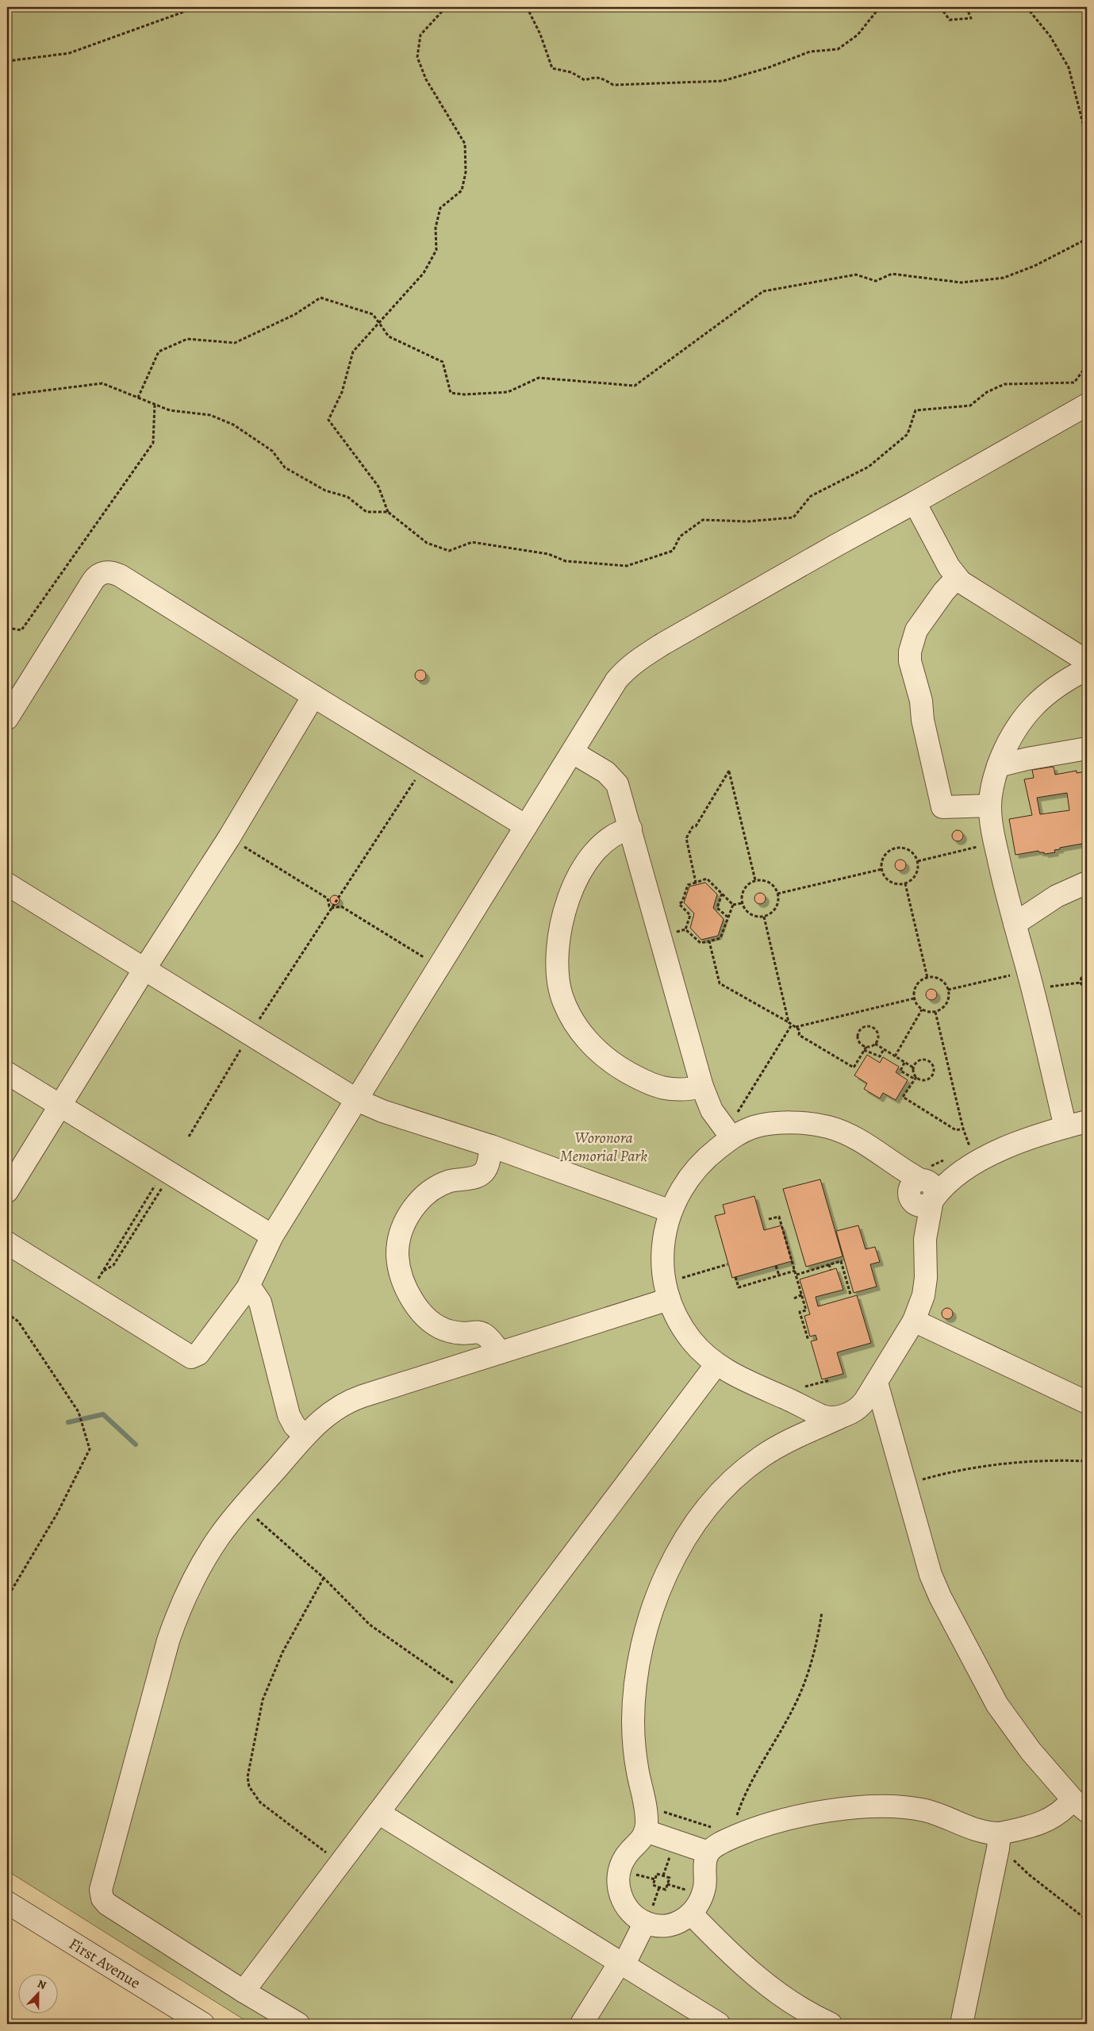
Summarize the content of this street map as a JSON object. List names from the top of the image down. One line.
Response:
{"streets":{"street":["First Avenue"]},"parks":["Woronora Memorial Park"],"north":"top"}
